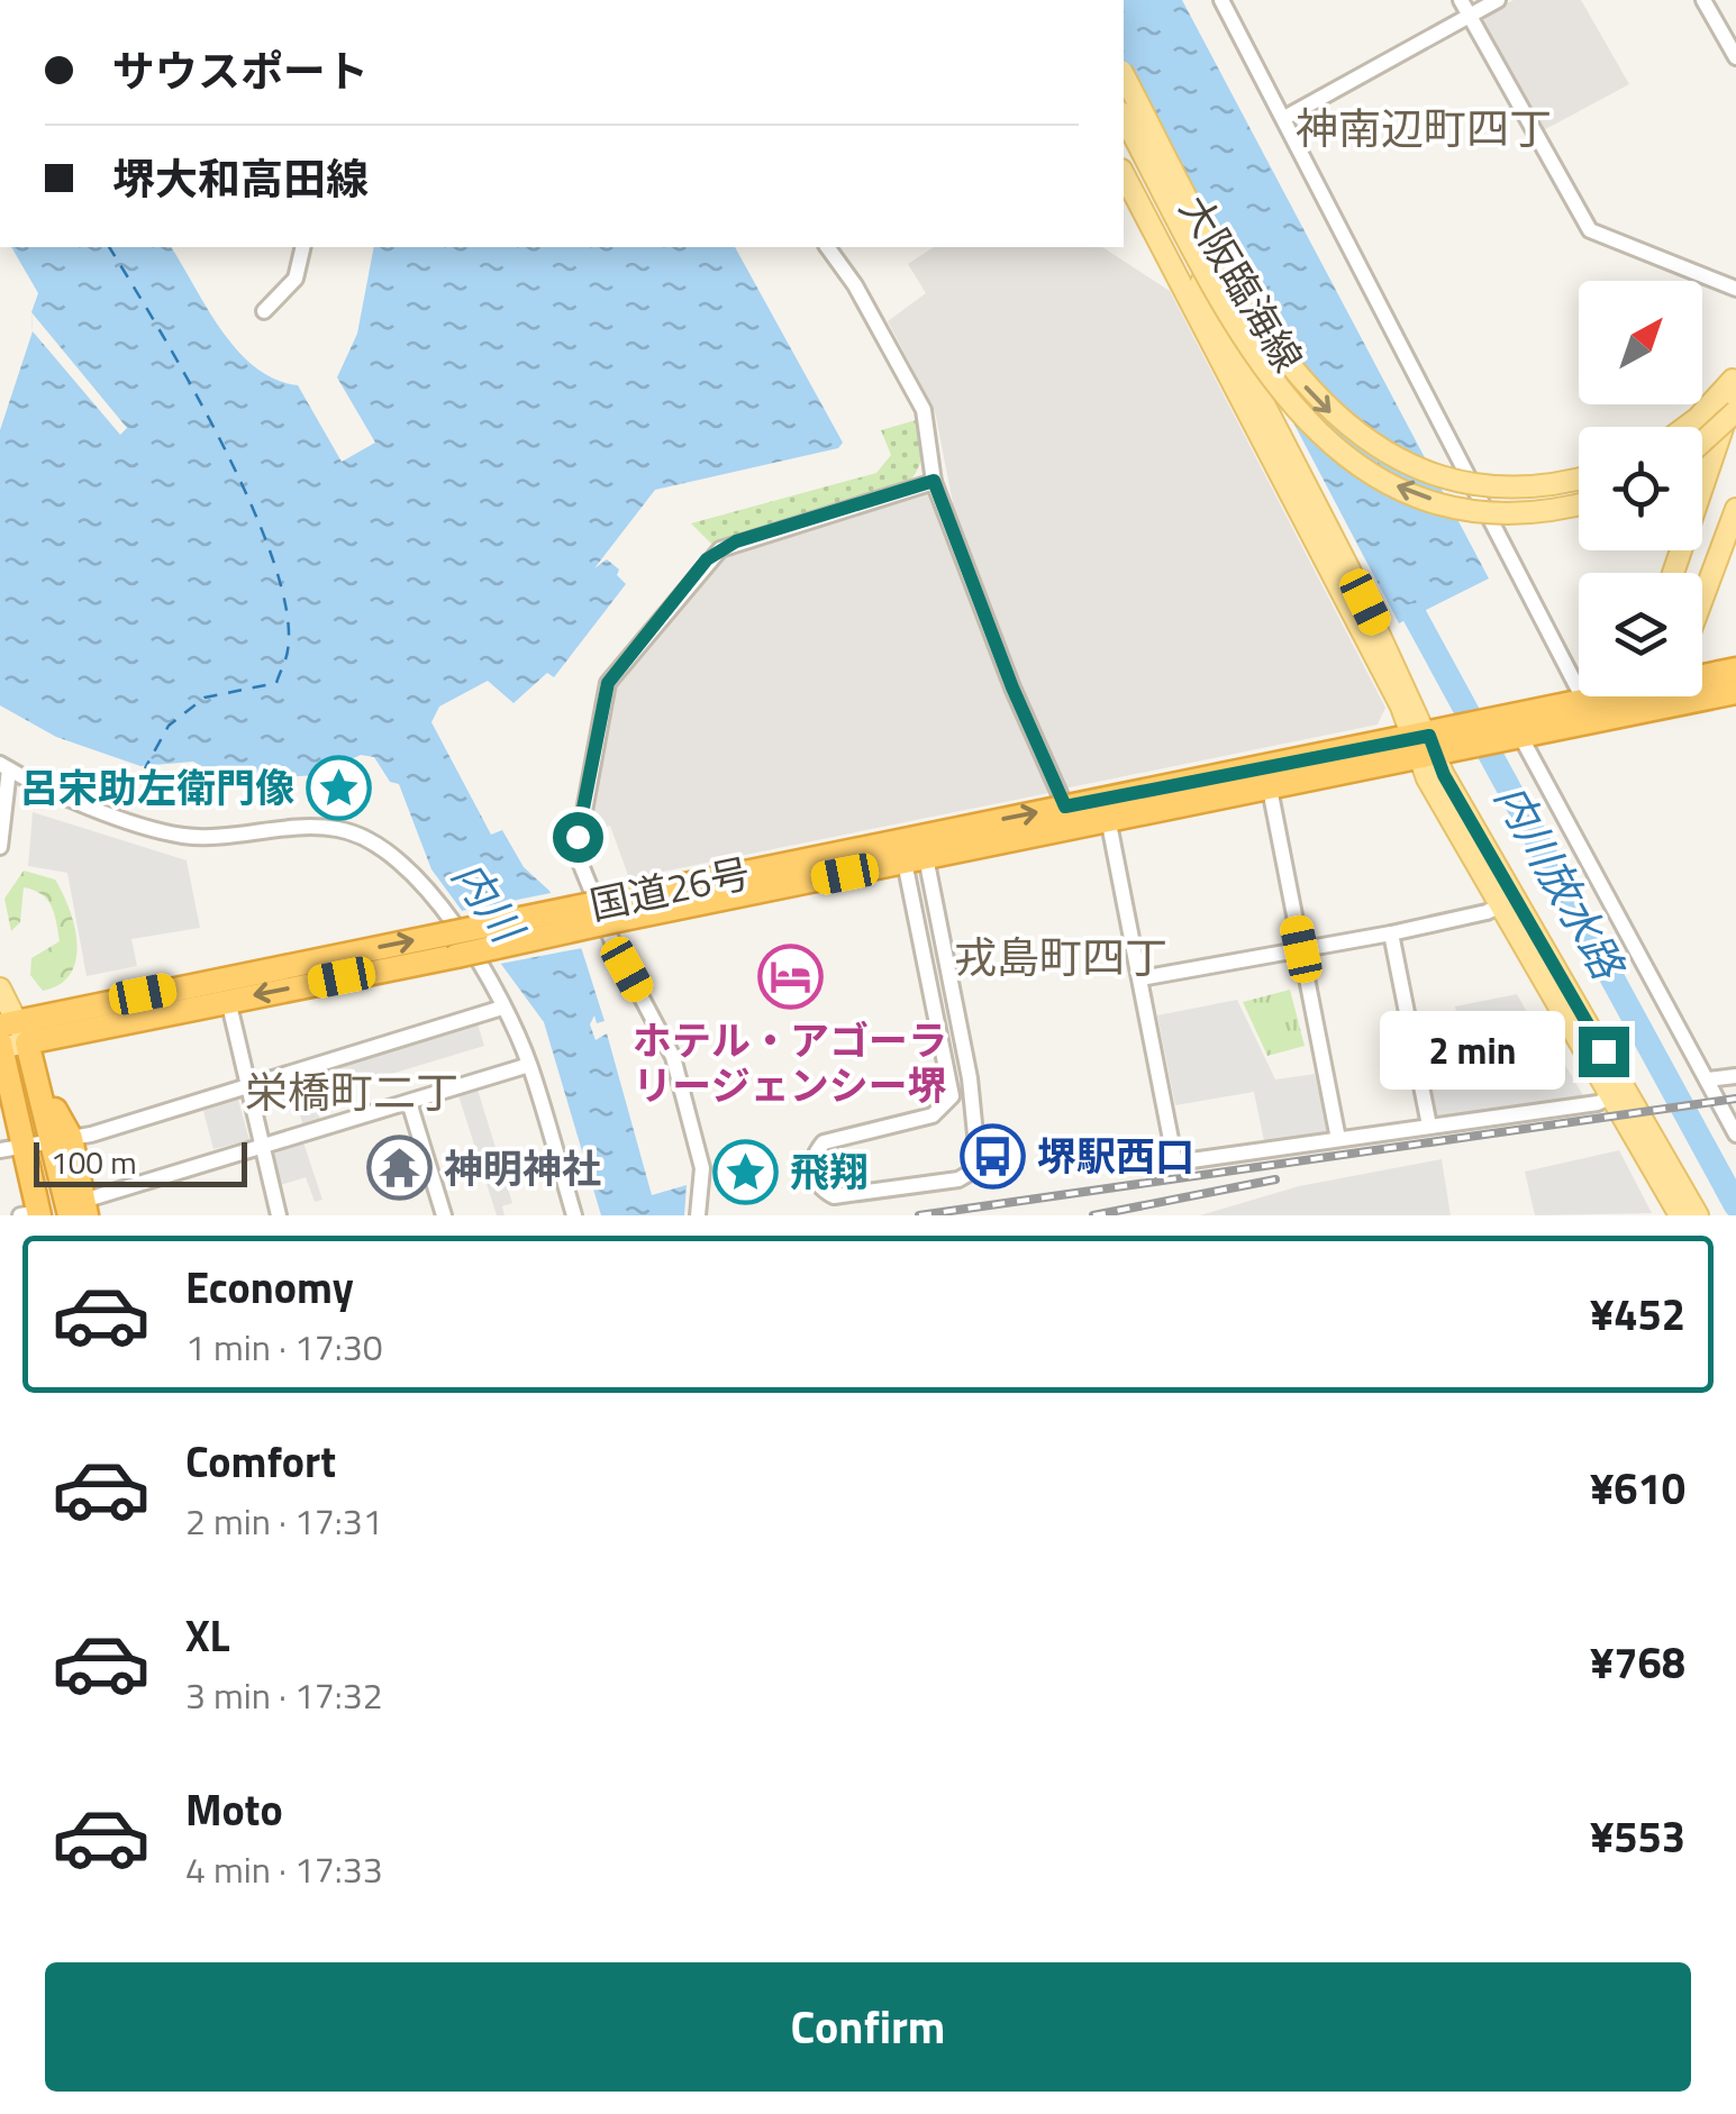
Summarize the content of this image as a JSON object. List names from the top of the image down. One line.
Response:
{"streets":{"highway":["国道26号"],"main road":["大阪臨海線"]},"districts":["神南辺町四丁","戎島町四丁","栄橋町二丁"],"water":["内川放水路","内川"],"places":{"place":["呂宋助左衛門像","飛翔"],"hotel":["ホテル・アゴーラ リージェンシー堺"],"bus stop":["堺駅西口"],"temple":["神明神社"]},"scale_bar":"100 m","north":"top right","page":{"banner":["サウスポート","堺大和高田線"],"bubble":"2 min","scale":"100 m","list":[{"name":"Economy","note":"1 min · 17:30","value":"¥452"},{"name":"Comfort","note":"2 min · 17:31","value":"¥610"},{"name":"XL","note":"3 min · 17:32","value":"¥768"},{"name":"Moto","note":"4 min · 17:33","value":"¥553"}],"buttons":"Confirm"}}
